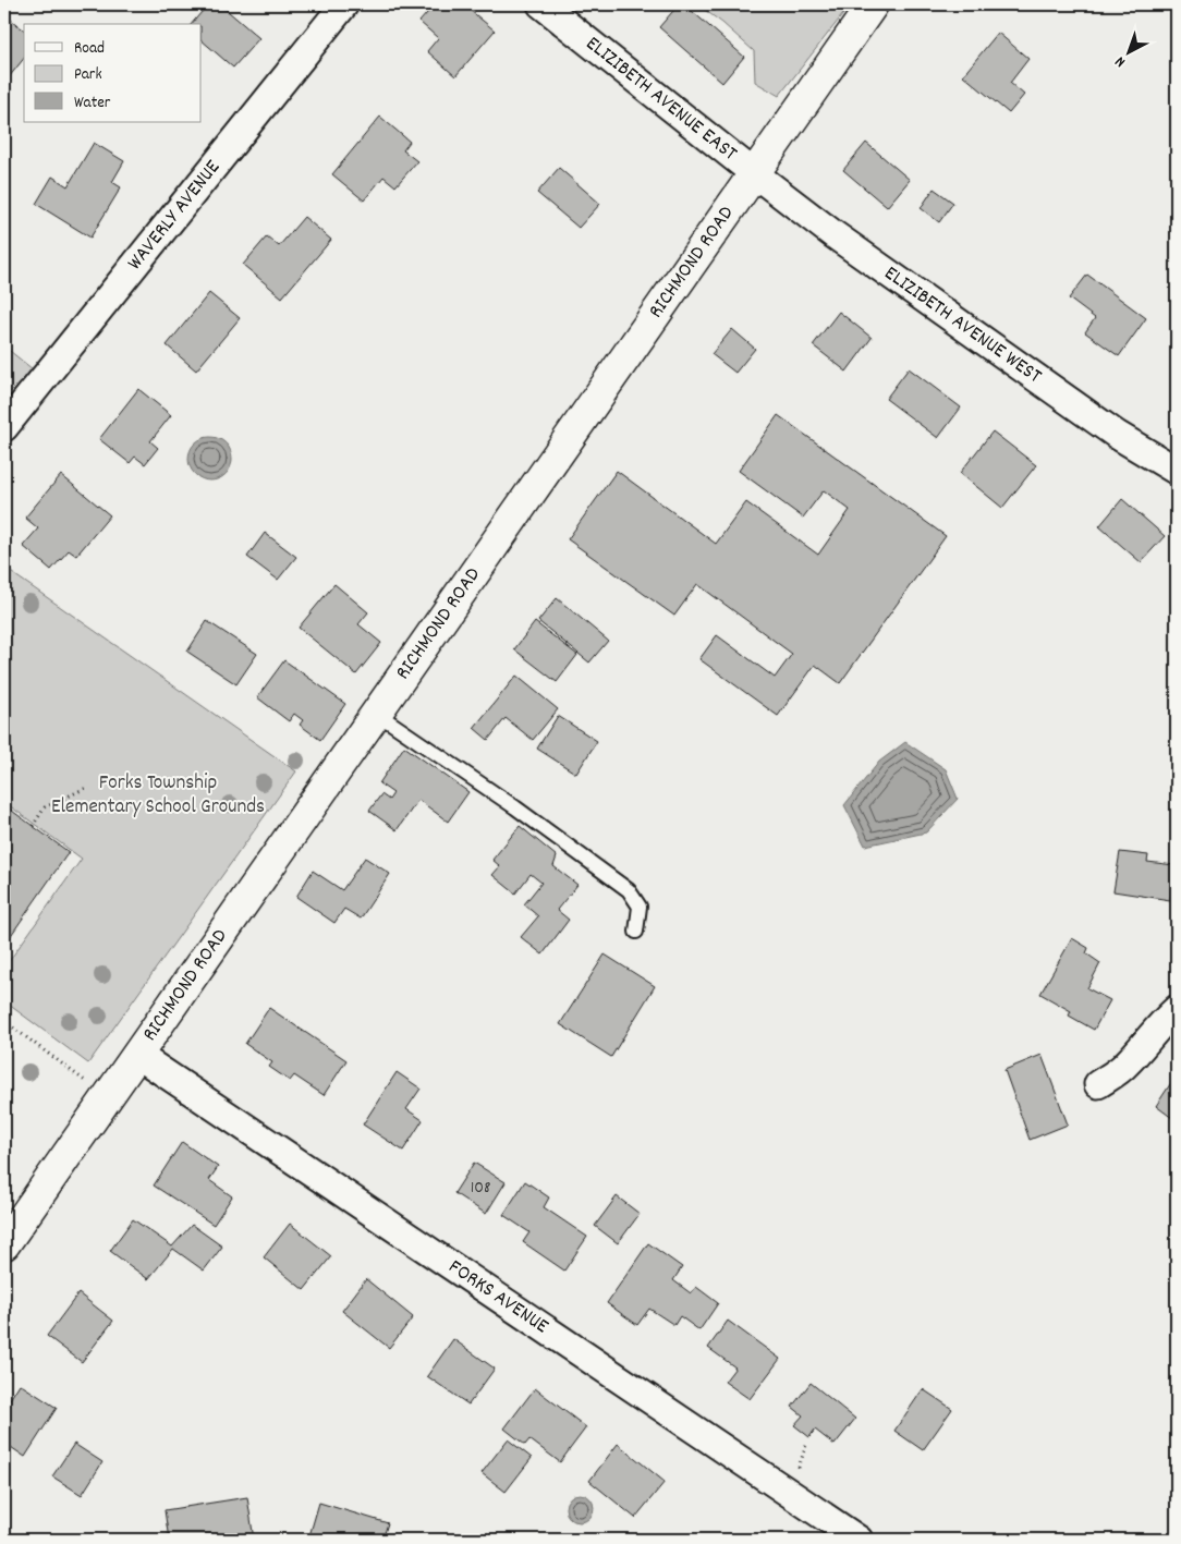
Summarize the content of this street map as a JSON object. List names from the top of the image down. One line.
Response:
{"streets":{"street":["ELIZIBETH AVENUE EAST","WAVERLY AVENUE","RICHMOND ROAD","ELIZIBETH AVENUE WEST","FORKS AVENUE"]},"crossings":[["ELIZIBETH AVENUE EAST","RICHMOND ROAD"],["ELIZIBETH AVENUE EAST","ELIZIBETH AVENUE WEST"],["RICHMOND ROAD","ELIZIBETH AVENUE WEST"],["RICHMOND ROAD","FORKS AVENUE"]],"parks":["Forks Township Elementary School Grounds"],"house_numbers":["108"],"legend":["Road","Park","Water"],"north":"bottom left"}
